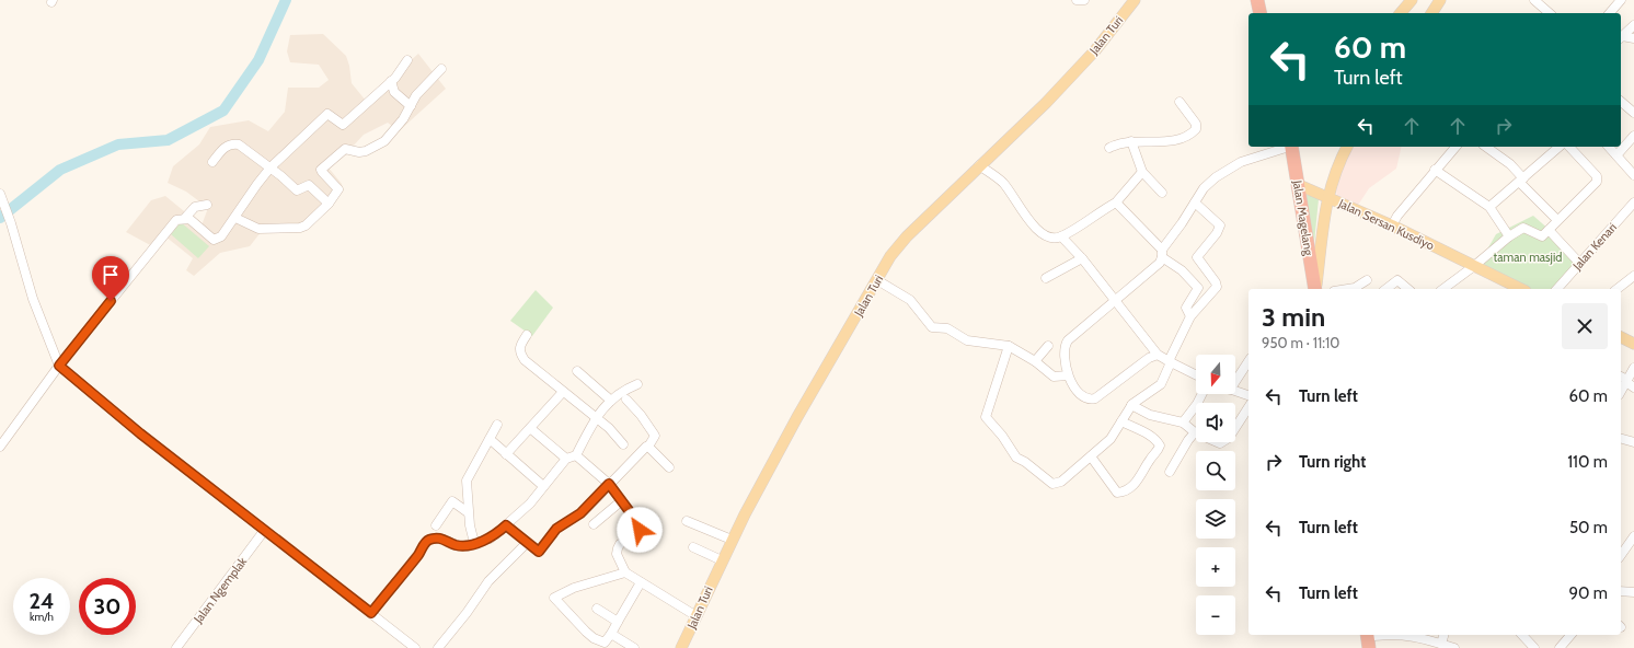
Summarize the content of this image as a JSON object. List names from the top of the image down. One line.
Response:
{"streets":{"highway":["Jalan Magelang"],"main road":["Jalan Turi","Jalan Sersan Kusdiyo"],"street":["Jalan Kenari","Jalan Ngemplak"]},"crossings":[["Jalan Magelang","Jalan Sersan Kusdiyo"]],"parks":["taman masjid"],"north":"bottom","page":{"turn":["60 m","Turn left"],"heading":["3 min","950 m · 11:10"],"map_buttons":["+","−"],"list":[{"name":"Turn left","value":"60 m"},{"name":"Turn right","value":"110 m"},{"name":"Turn left","value":"50 m"},{"name":"Turn left","value":"90 m"}],"speed":"24 km/h","limit":"30"}}
